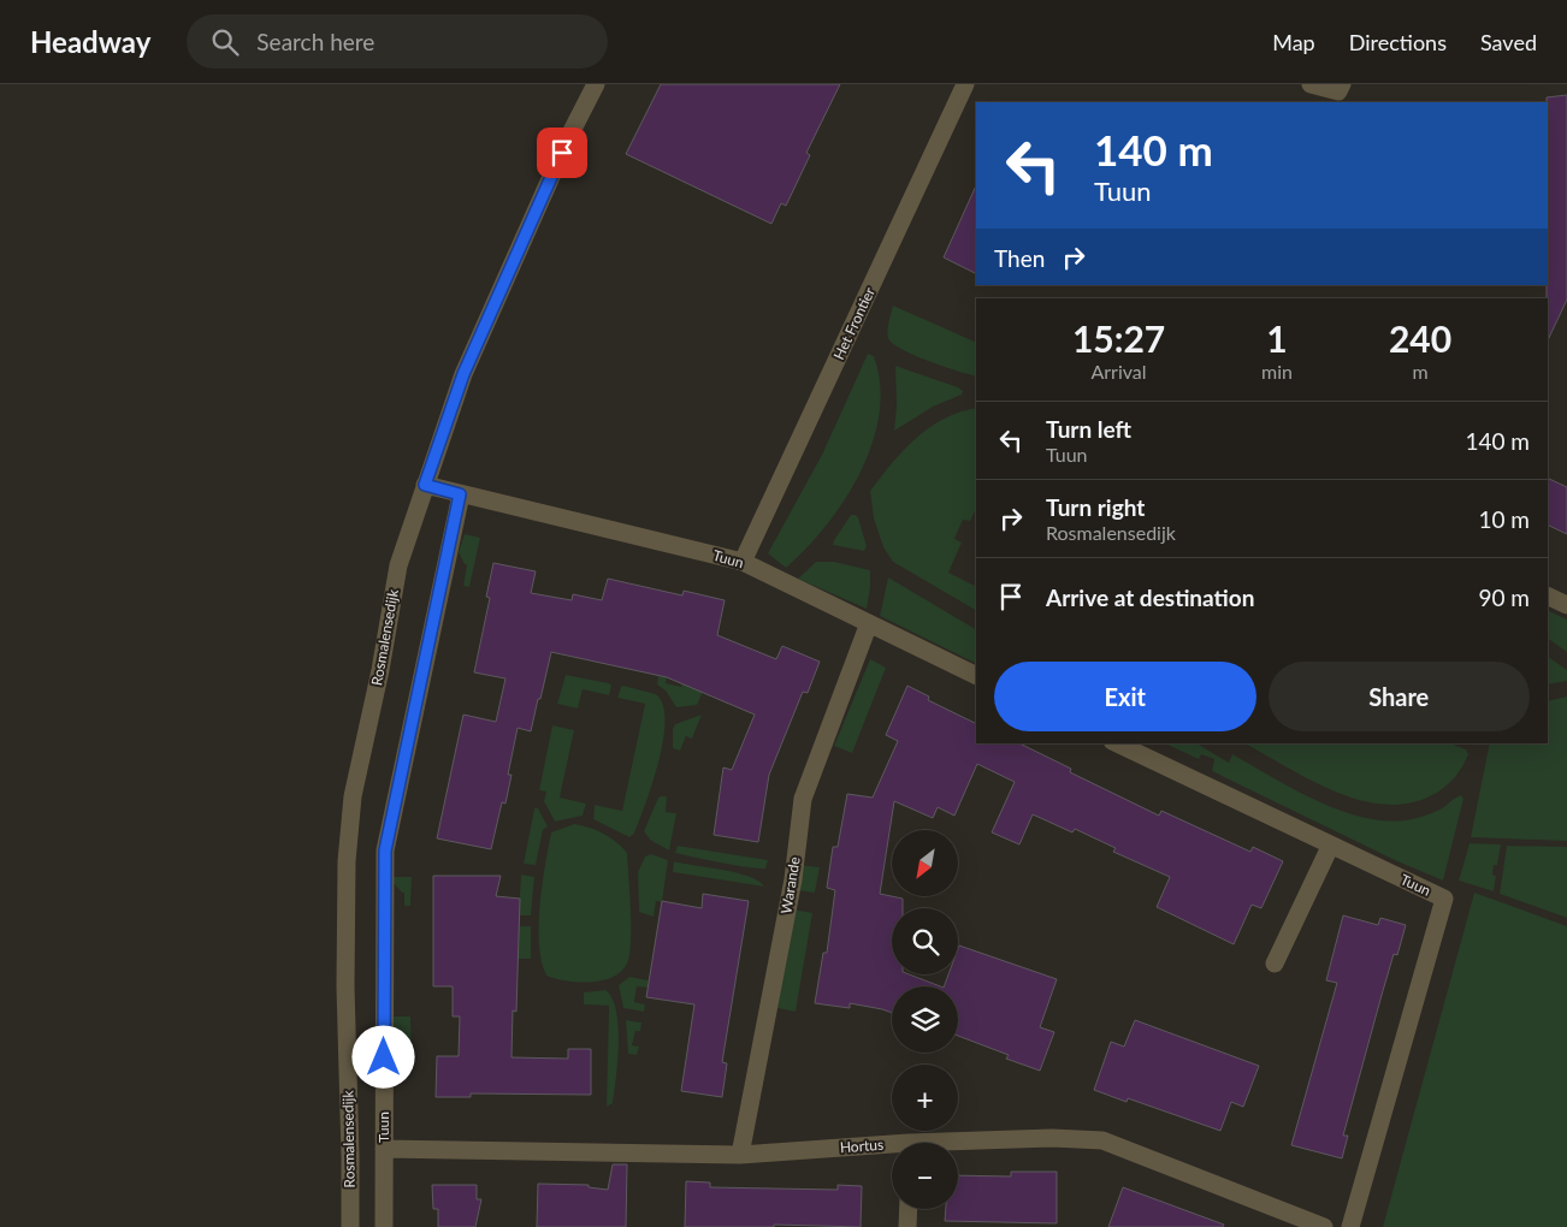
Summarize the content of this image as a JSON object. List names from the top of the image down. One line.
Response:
{"streets":{"street":["Het Frontier","Tuun","Rosmalensedijk","Warande","Hortus"]},"crossings":[["Het Frontier","Tuun"],["Tuun","Rosmalensedijk"],["Tuun","Warande"],["Tuun","Hortus"],["Warande","Hortus"]],"north":"bottom left","page":{"header":"Headway","search":"Search here","nav":["Map","Directions","Saved"],"turn":["140 m","Tuun"],"then":"Then","eta":["15:27","Arrival","1","min","240","m"],"list":[{"name":"Turn left","note":"Tuun","value":"140 m"},{"name":"Turn right","note":"Rosmalensedijk","value":"10 m"},{"name":"Arrive at destination","value":"90 m"}],"buttons":["Exit","Share"],"map_buttons":["+","−"]}}
